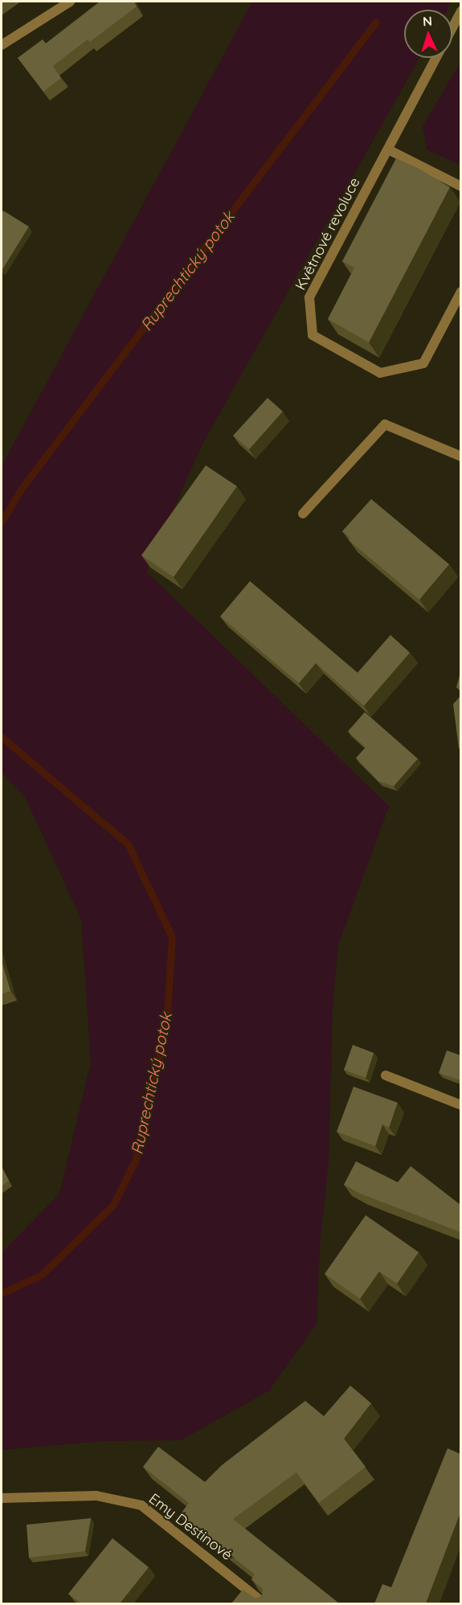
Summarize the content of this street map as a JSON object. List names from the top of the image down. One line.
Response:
{"streets":{"street":["Květnové revoluce","Emy Destinové"]},"water":["Ruprechtický potok"],"north":"top"}
